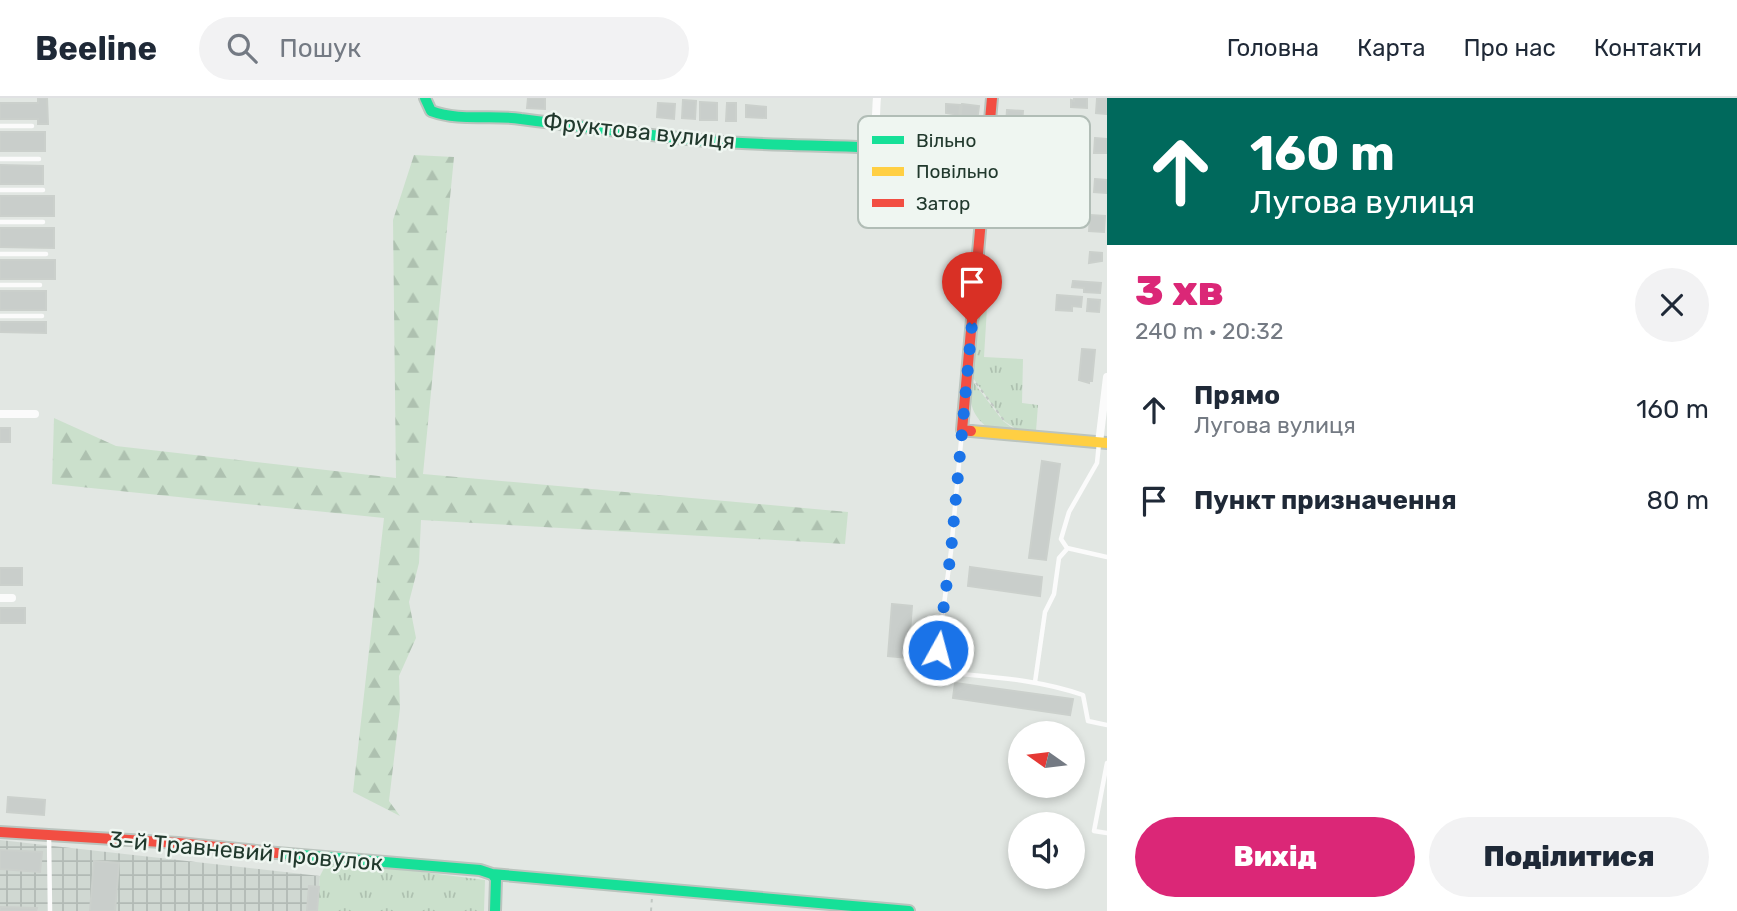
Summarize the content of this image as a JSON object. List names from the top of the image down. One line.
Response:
{"streets":{"street":["Фруктова вулиця","3-й Травневий провулок"]},"legend":["Вільно","Повільно","Затор"],"north":"left","page":{"header":"Beeline","search":"Пошук","nav":["Головна","Карта","Про нас","Контакти"],"turn":["160 m","Лугова вулиця"],"heading":["3 хв","240 m · 20:32"],"list":[{"name":"Прямо","note":"Лугова вулиця","value":"160 m"},{"name":"Пункт призначення","value":"80 m"}],"buttons":["Вихід","Поділитися"]}}
